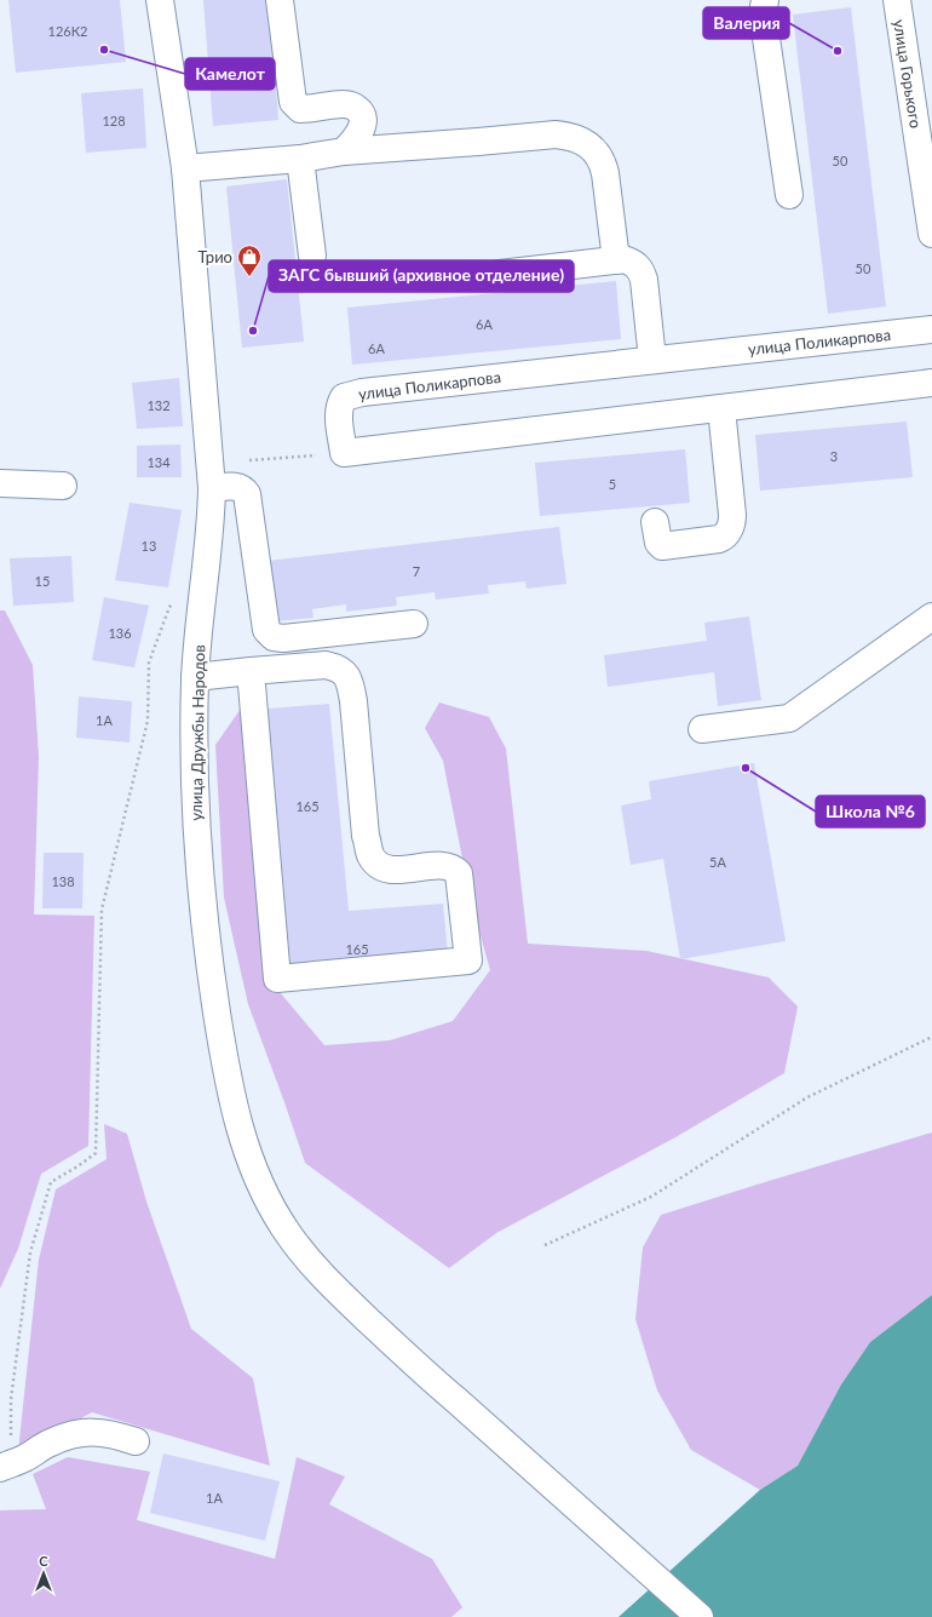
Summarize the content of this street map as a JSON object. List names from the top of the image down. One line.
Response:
{"streets":{"street":["улица Горького","улица Поликарпова","улица Дружбы Народов"]},"places":{"other":["Камелот","Валерия","ЗАГС бывший (архивное отделение)","Школа №6"],"shop":["Трио"]},"house_numbers":["126К2","128","50","50","6А","6А","132","3","134","5","13","7","15","136","1А","165","5А","138","165","1А"],"north":"top"}
